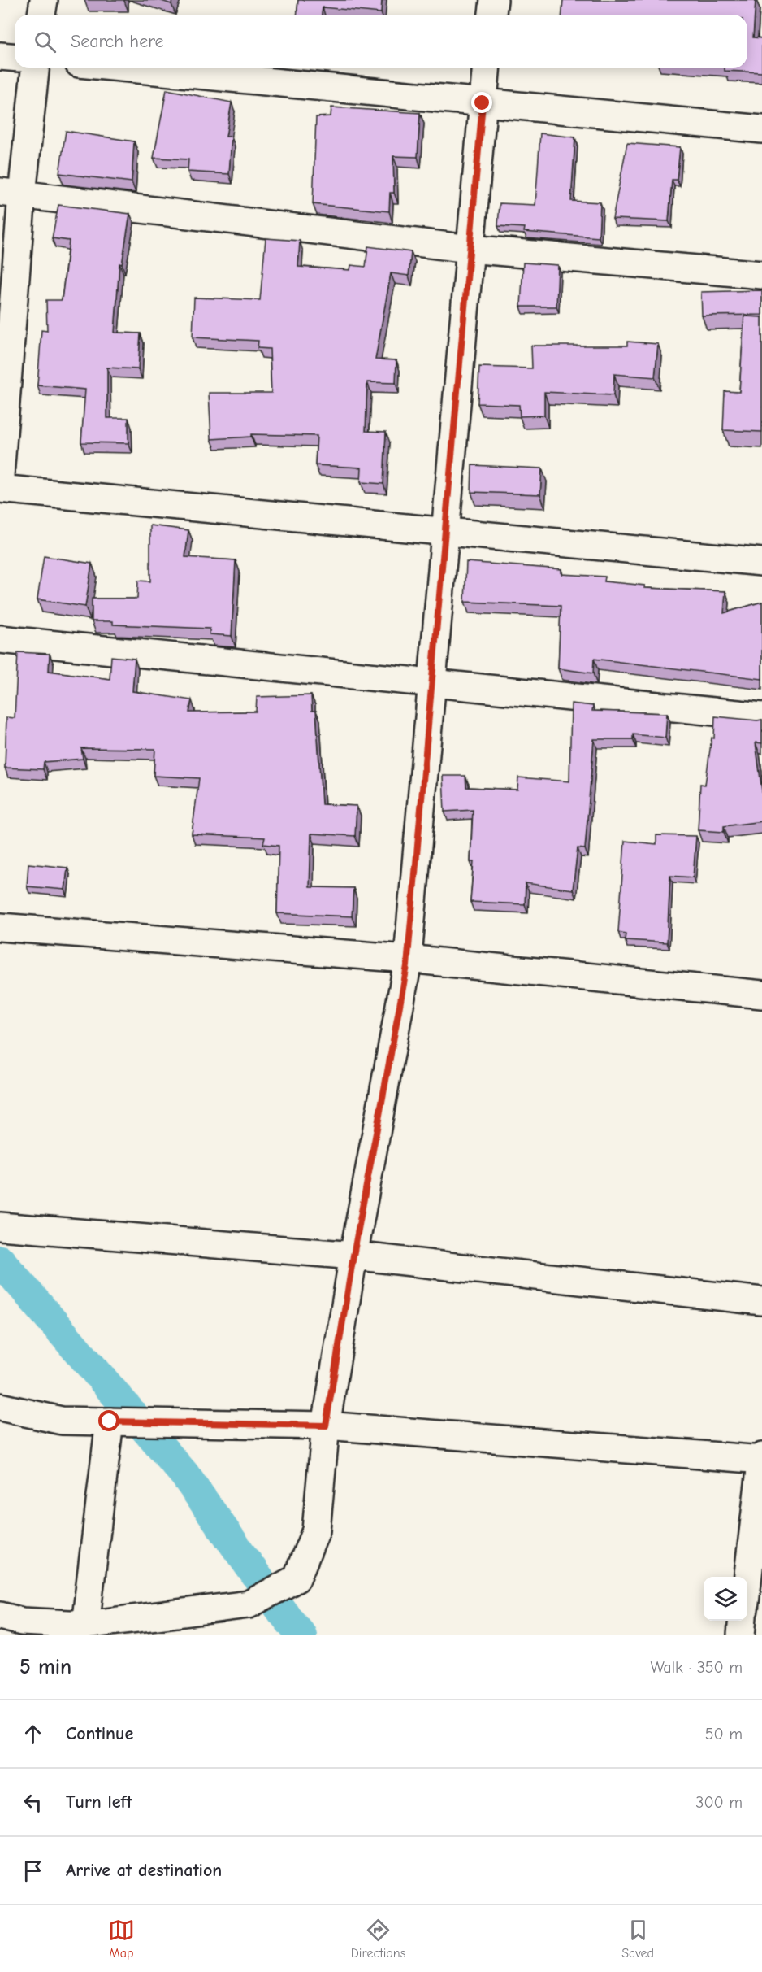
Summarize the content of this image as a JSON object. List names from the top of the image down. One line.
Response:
{"page":{"search":"Search here","heading":["5 min","Walk · 350 m"],"list":[["Continue","50 m"],["Turn left","300 m"],"Arrive at destination"],"nav":["Map","Directions","Saved"]}}
